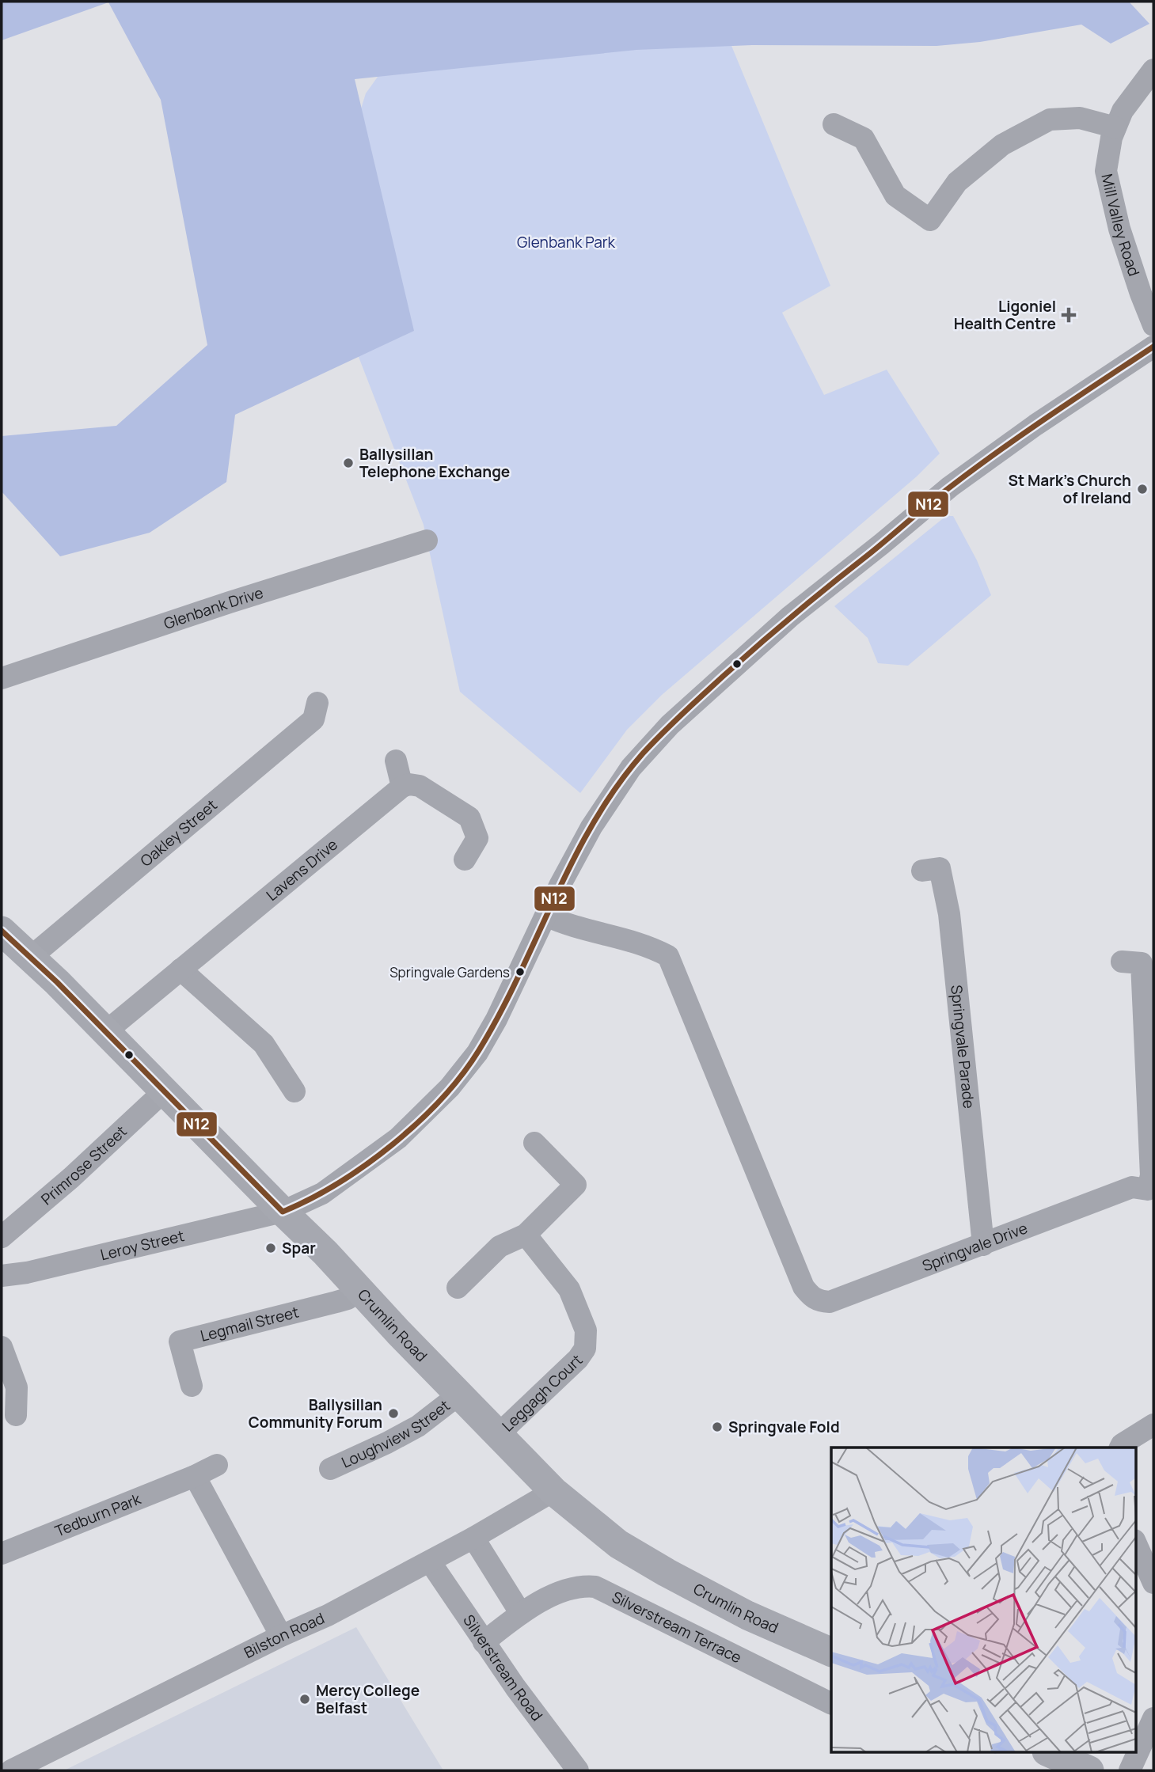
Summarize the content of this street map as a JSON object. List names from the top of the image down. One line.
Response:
{"streets":{"main road":["Crumlin Road"],"street":["Mill Valley Road","Glenbank Drive","Oakley Street","Lavens Drive","Springvale Parade","Primrose Street","Leroy Street","Springvale Drive","Legmail Street","Leggagh Court","Loughview Street","Tedburn Park","Silverstream Terrace","Bilston Road","Silverstream Road"]},"crossings":[["Oakley Street","Crumlin Road"],["Lavens Drive","Crumlin Road"],["Springvale Parade","Springvale Drive"],["Primrose Street","Crumlin Road"],["Leroy Street","Springvale Drive"],["Leroy Street","Crumlin Road"],["Legmail Street","Crumlin Road"],["Crumlin Road","Leggagh Court"],["Crumlin Road","Loughview Street"],["Crumlin Road","Bilston Road"],["Silverstream Terrace","Silverstream Road"],["Bilston Road","Silverstream Road"]],"parks":["Glenbank Park"],"places":{"health":["Ligoniel Health Centre"],"other":["Ballysillan Telephone Exchange","St Mark's Church of Ireland","Springvale Gardens","Spar","Ballysillan Community Forum","Springvale Fold","Mercy College Belfast"]},"lines":["transit line N12"]}
